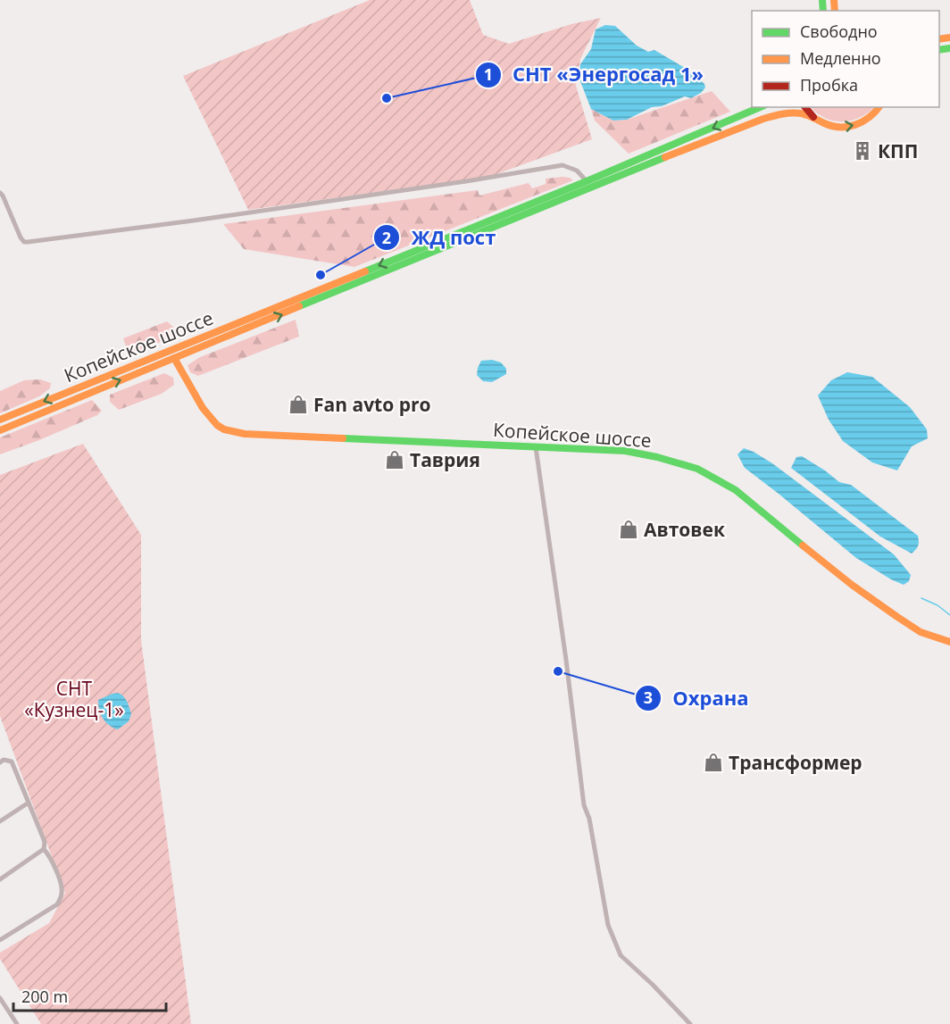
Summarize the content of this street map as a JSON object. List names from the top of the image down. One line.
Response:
{"streets":{"main road":["Копейское шоссе"]},"parks":["СНТ «Кузнец-1»"],"places":{"other":["СНТ «Энергосад 1»","ЖД пост","Охрана"],"building":["КПП"],"shop":["Fan avto pro","Таврия","Автовек","Трансформер"]},"legend":["Свободно","Медленно","Пробка"],"scale_bar":"200 m"}
